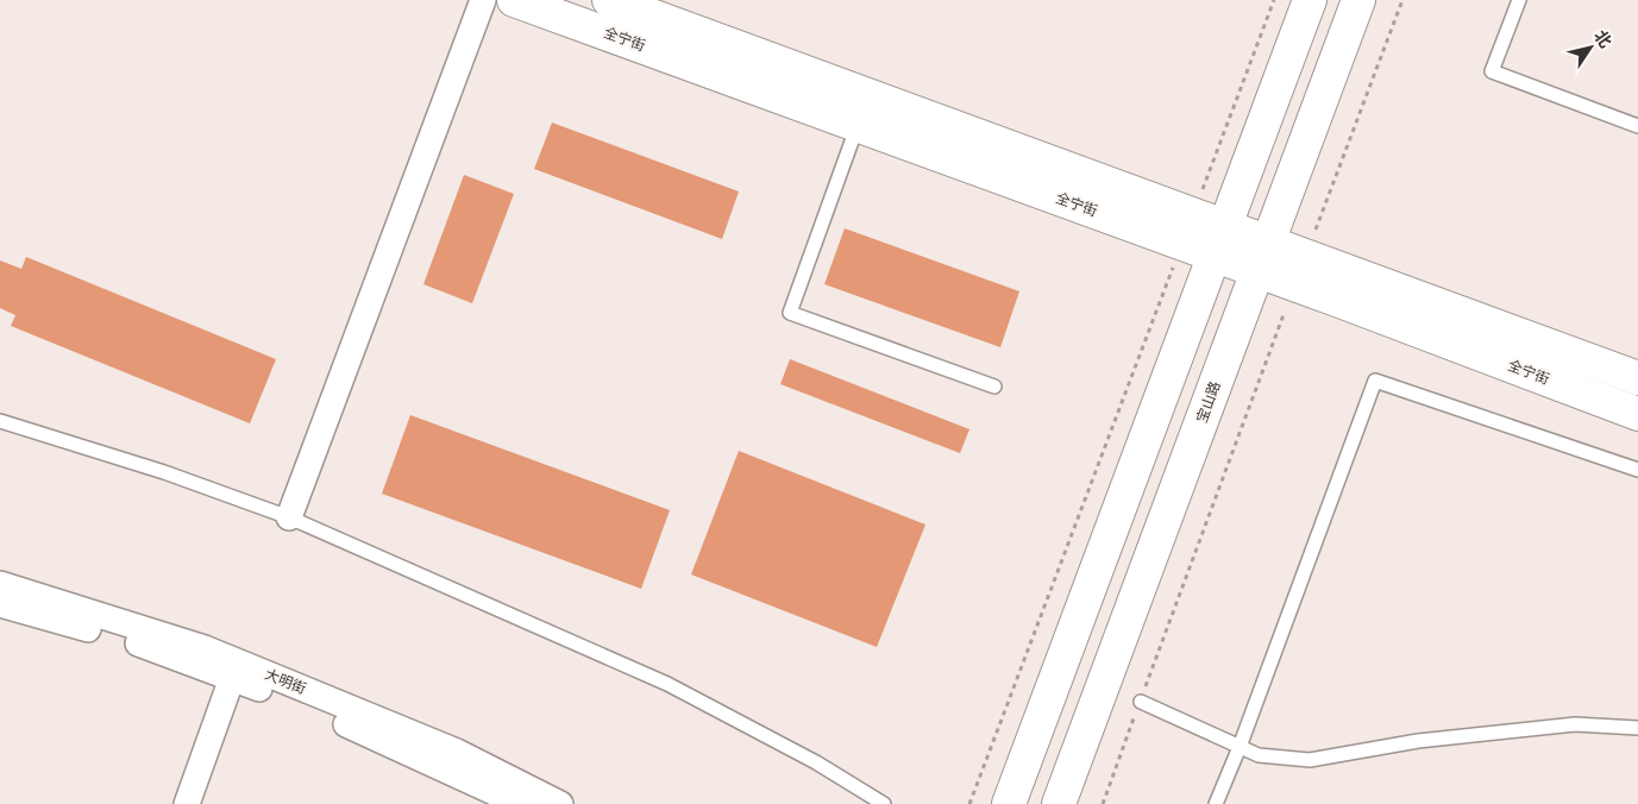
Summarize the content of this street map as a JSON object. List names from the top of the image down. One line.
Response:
{"streets":{"street":["全宁街","宝山路","大明街"]},"crossings":[["全宁街","宝山路"]],"north":"top right"}
